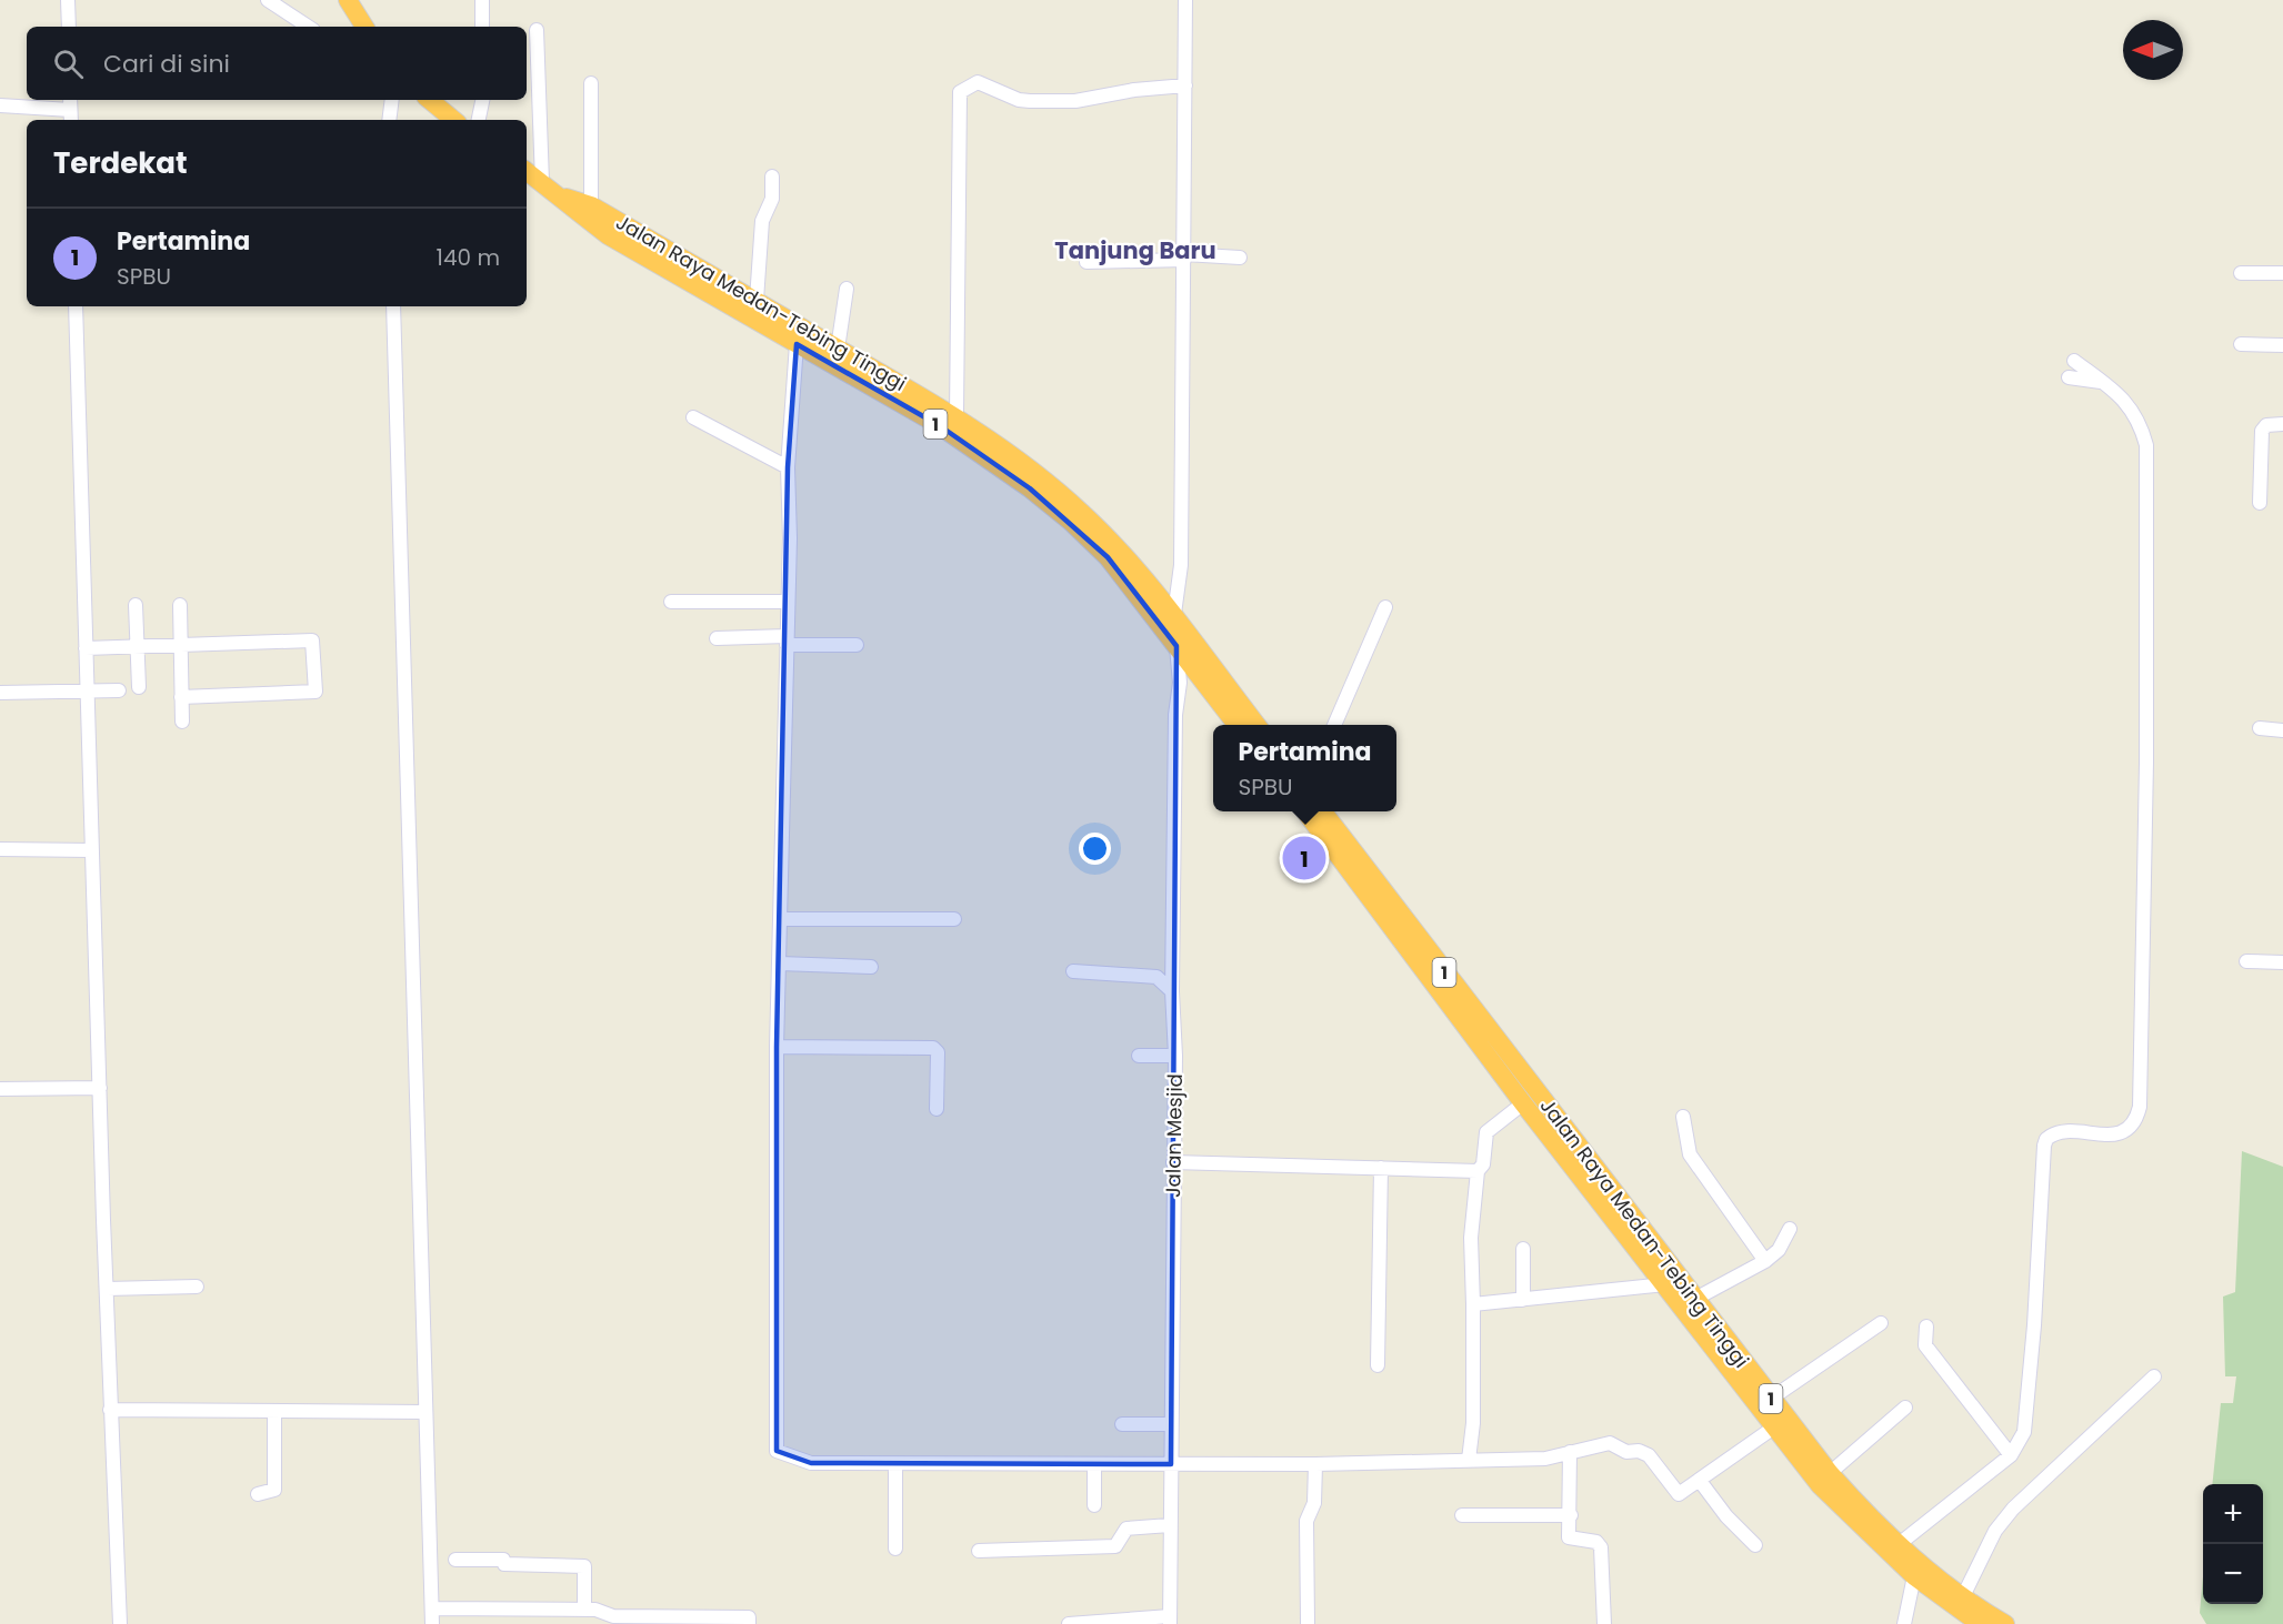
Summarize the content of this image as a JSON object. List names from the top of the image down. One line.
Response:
{"streets":{"highway":["Jalan Raya Medan-Tebing Tinggi","1"],"street":["Jalan Mesjid"]},"crossings":[["Jalan Raya Medan-Tebing Tinggi","Jalan Mesjid"]],"districts":["Tanjung Baru"],"north":"left","page":{"search":"Cari di sini","heading":"Terdekat","list":[{"mark":"1","name":"Pertamina","note":"SPBU","value":"140 m"}],"popup":["Pertamina","SPBU"],"pins":"1","map_buttons":["+","−"]}}
